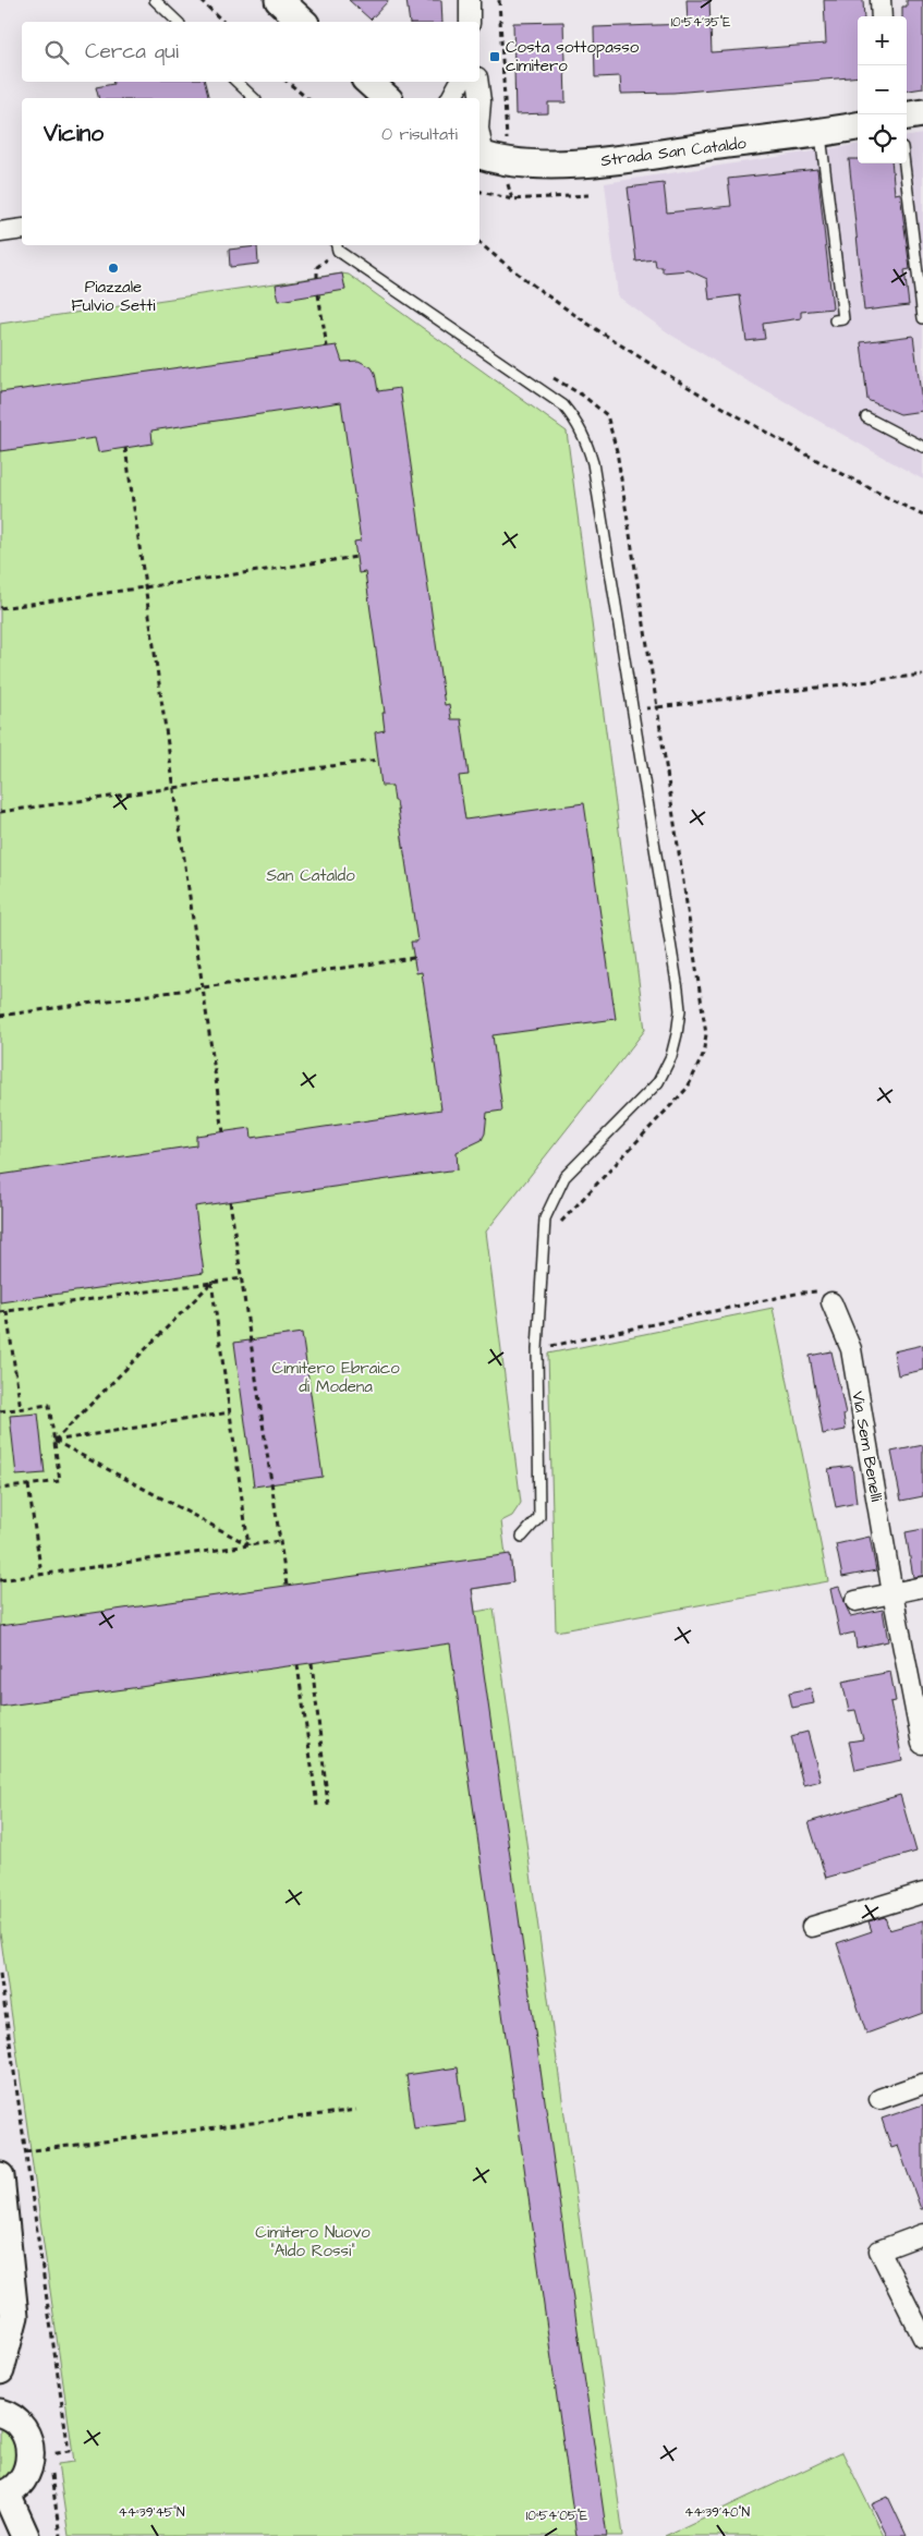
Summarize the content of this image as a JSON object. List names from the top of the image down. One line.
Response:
{"streets":{"street":["Strada San Cataldo","Via Sem Benelli"]},"parks":["San Cataldo","Cimitero Ebraico di Modena","Cimitero Nuovo “Aldo Rossi”"],"places":{"transit":["Costa sottopasso cimitero"],"other":["Piazzale Fulvio Setti"]},"page":{"map_buttons":["+","−"],"search":"Cerca qui","heading":["Vicino","0 risultati"]},"coordinates":["10°54'35\"E","44°39'45\"N","44°39'40\"N","10°54'05\"E"]}
